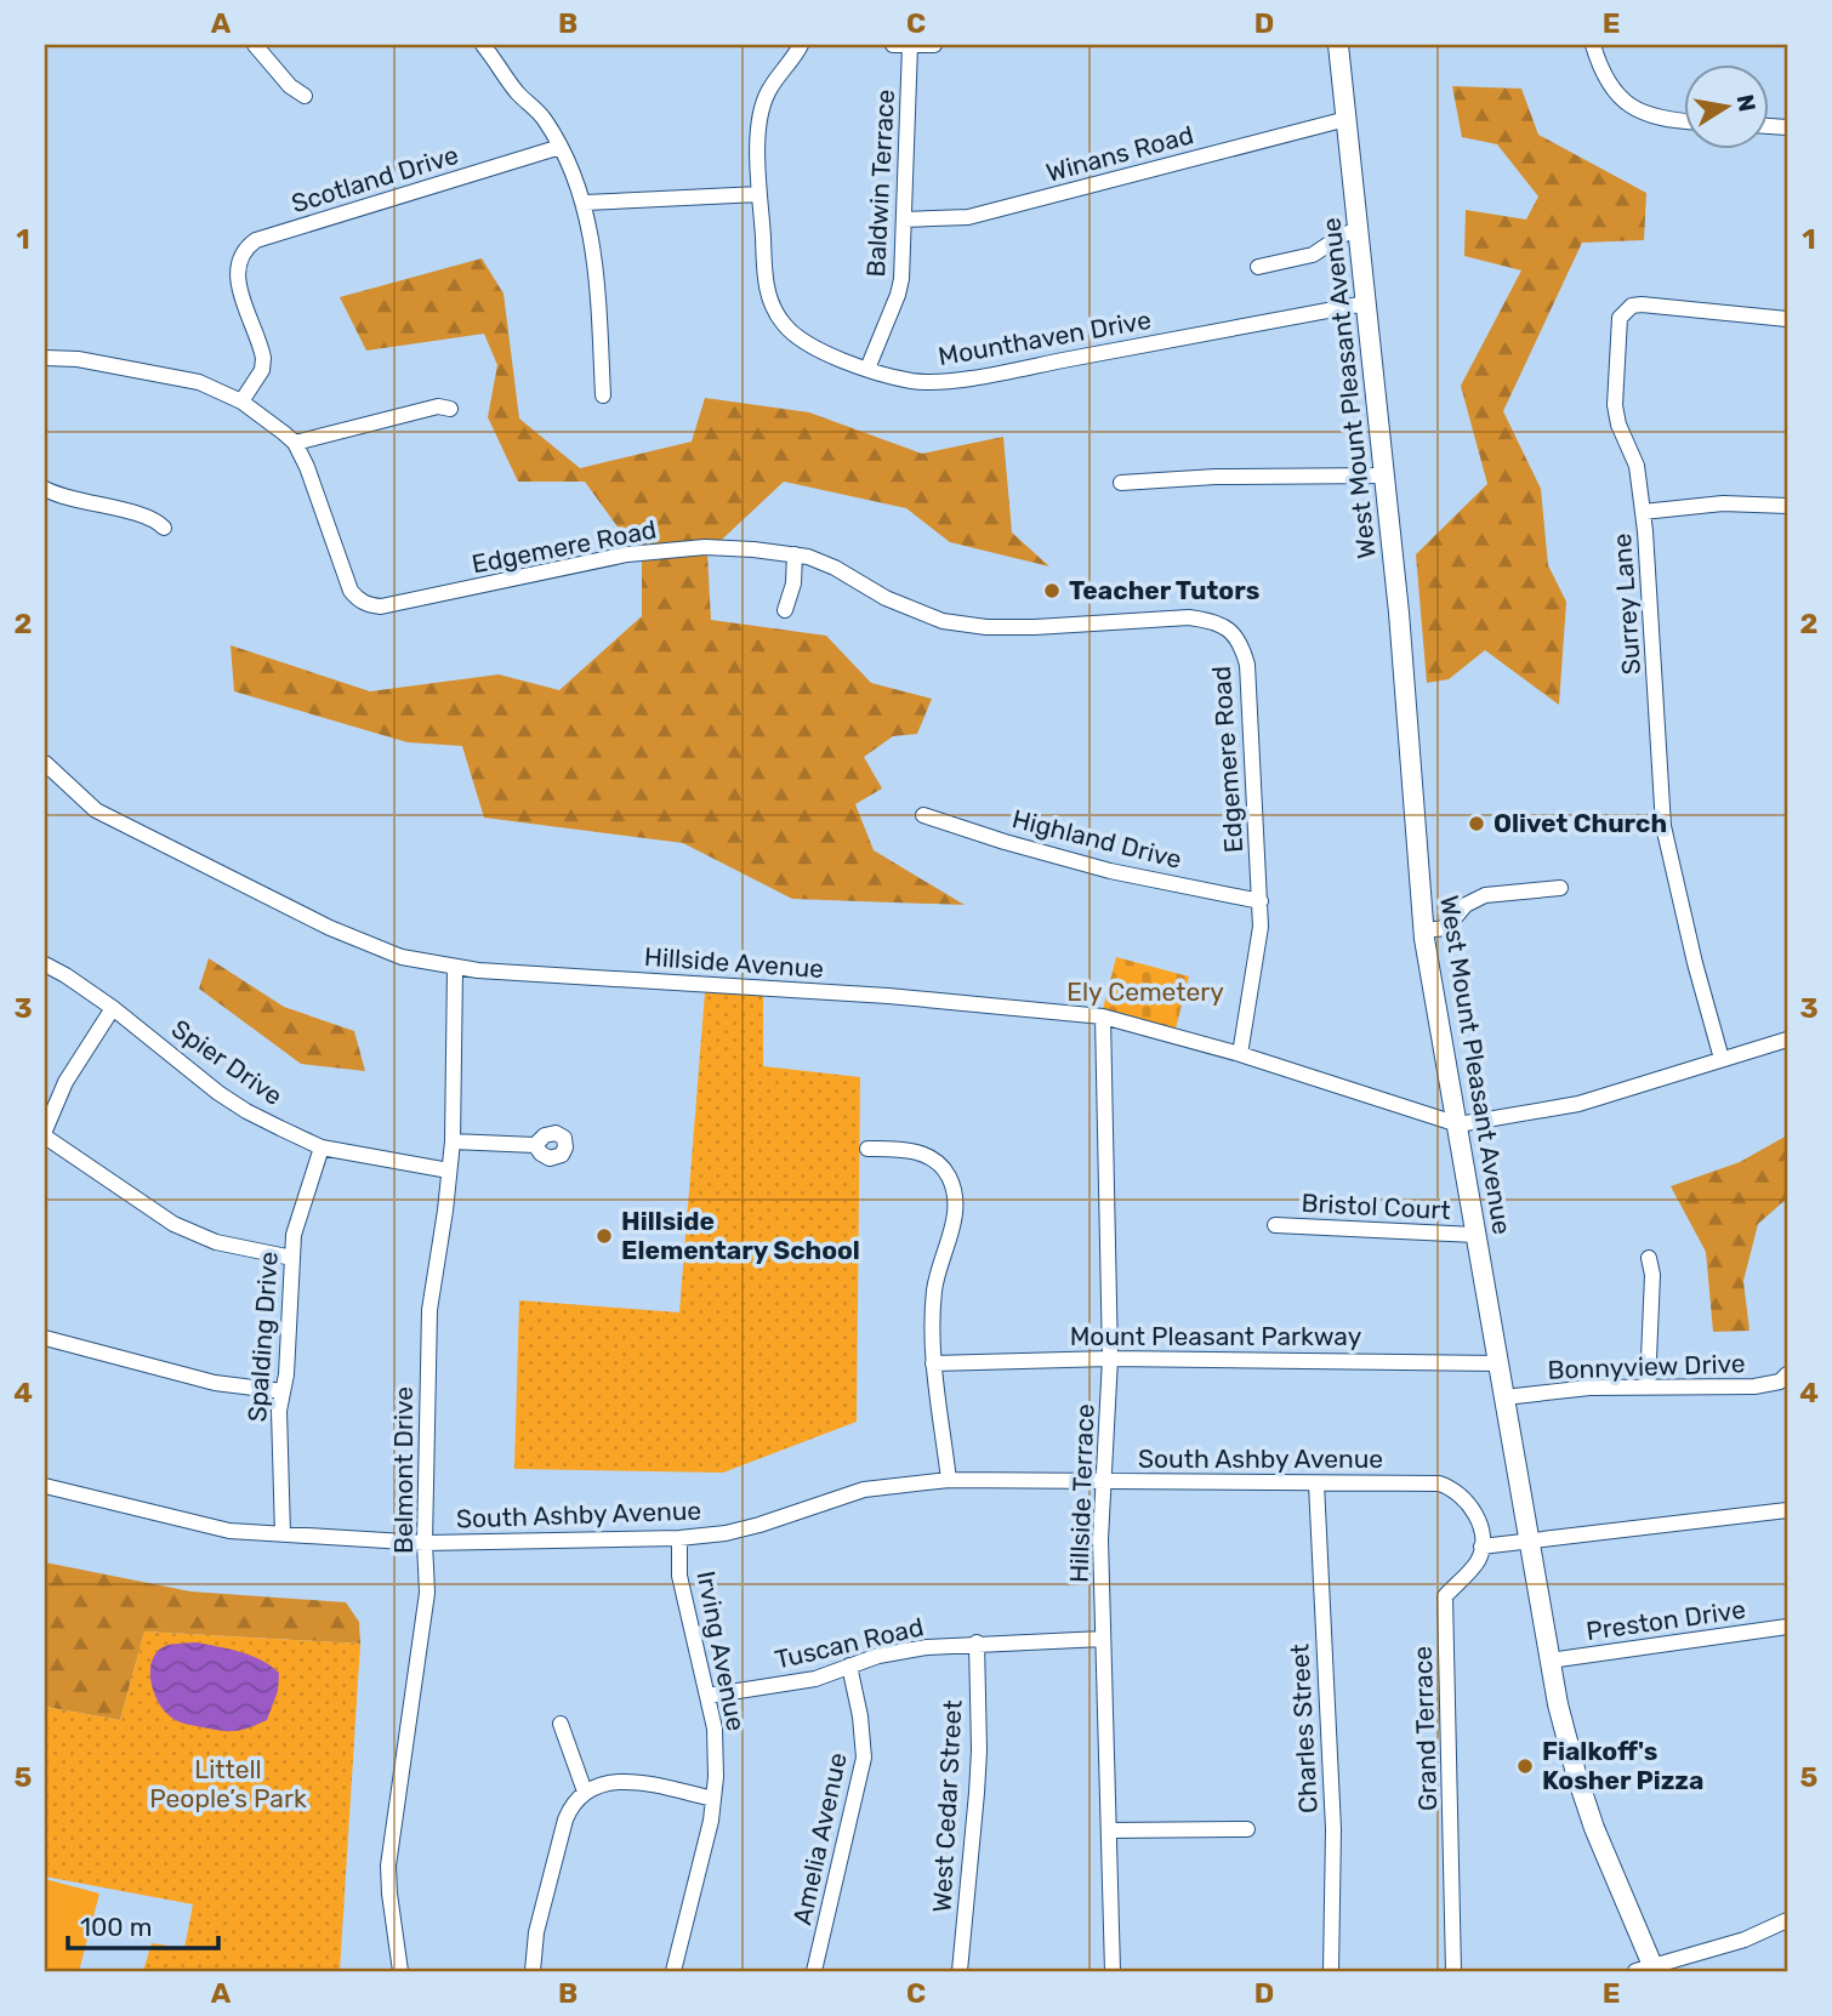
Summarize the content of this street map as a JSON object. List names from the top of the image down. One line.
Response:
{"streets":{"main road":["West Mount Pleasant Avenue"],"street":["Winans Road","Scotland Drive","Baldwin Terrace","Mounthaven Drive","Edgemere Road","Surrey Lane","Highland Drive","Hillside Avenue","Spier Drive","Bristol Court","Spalding Drive","Mount Pleasant Parkway","Bonnyview Drive","South Ashby Avenue","Belmont Drive","Hillside Terrace","Preston Drive","Tuscan Road","Irving Avenue","Charles Street","Grand Terrace","West Cedar Street","Amelia Avenue"]},"crossings":[["Winans Road","Baldwin Terrace"],["Winans Road","West Mount Pleasant Avenue"],["Scotland Drive","Edgemere Road"],["Baldwin Terrace","Mounthaven Drive"],["Mounthaven Drive","West Mount Pleasant Avenue"],["West Mount Pleasant Avenue","Hillside Avenue"],["West Mount Pleasant Avenue","Bristol Court"],["West Mount Pleasant Avenue","Mount Pleasant Parkway"],["West Mount Pleasant Avenue","Bonnyview Drive"],["West Mount Pleasant Avenue","Preston Drive"],["Edgemere Road","Highland Drive"],["Edgemere Road","Hillside Avenue"],["Hillside Avenue","Belmont Drive"],["Hillside Avenue","Hillside Terrace"],["Spier Drive","Spalding Drive"],["Spier Drive","Belmont Drive"],["Spalding Drive","South Ashby Avenue"],["Mount Pleasant Parkway","Hillside Terrace"],["South Ashby Avenue","Belmont Drive"],["South Ashby Avenue","Hillside Terrace"],["South Ashby Avenue","Irving Avenue"],["South Ashby Avenue","Charles Street"],["South Ashby Avenue","Grand Terrace"],["Hillside Terrace","Tuscan Road"],["Tuscan Road","Irving Avenue"],["Tuscan Road","West Cedar Street"],["Tuscan Road","Amelia Avenue"]],"parks":["Ely Cemetery","Littell People’s Park"],"places":["Teacher Tutors","Olivet Church","Hillside Elementary School","Fialkoff's Kosher Pizza"],"scale_bar":"100 m","north":"right","grid":{"columns":["A","B","C","D","E"],"rows":["1","2","3","4","5"]}}
